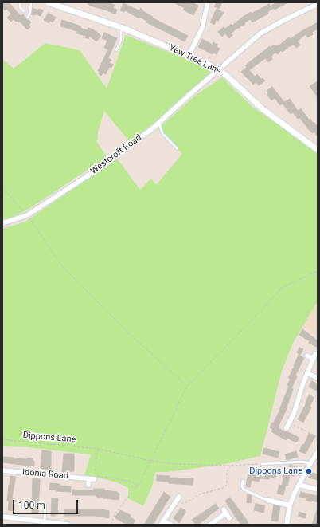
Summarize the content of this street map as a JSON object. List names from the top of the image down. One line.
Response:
{"streets":{"street":["Yew Tree Lane","Westcroft Road","Idonia Road"],"path":["Dippons Lane"]},"crossings":[["Yew Tree Lane","Westcroft Road"]],"places":["Dippons Lane"],"scale_bar":"100 m"}
